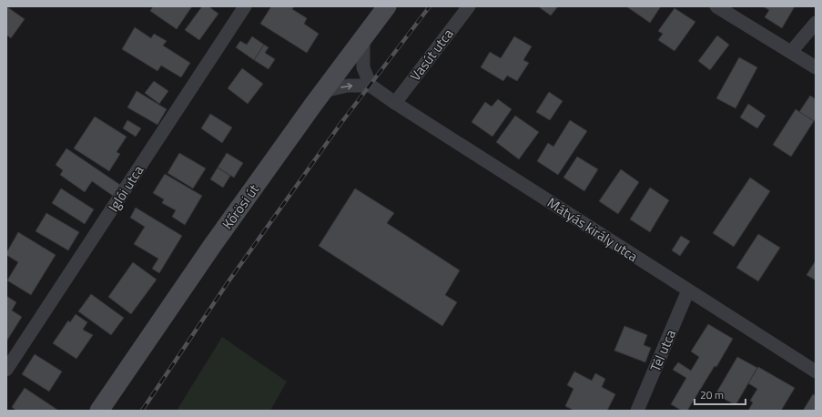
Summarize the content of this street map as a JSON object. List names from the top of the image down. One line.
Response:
{"streets":{"main road":["Kőrösi út"],"street":["Vasút utca","Iglói utca","Mátyás király utca","Tél utca"]},"crossings":[["Vasút utca","Mátyás király utca"],["Mátyás király utca","Tél utca"]],"scale_bar":"20 m"}
